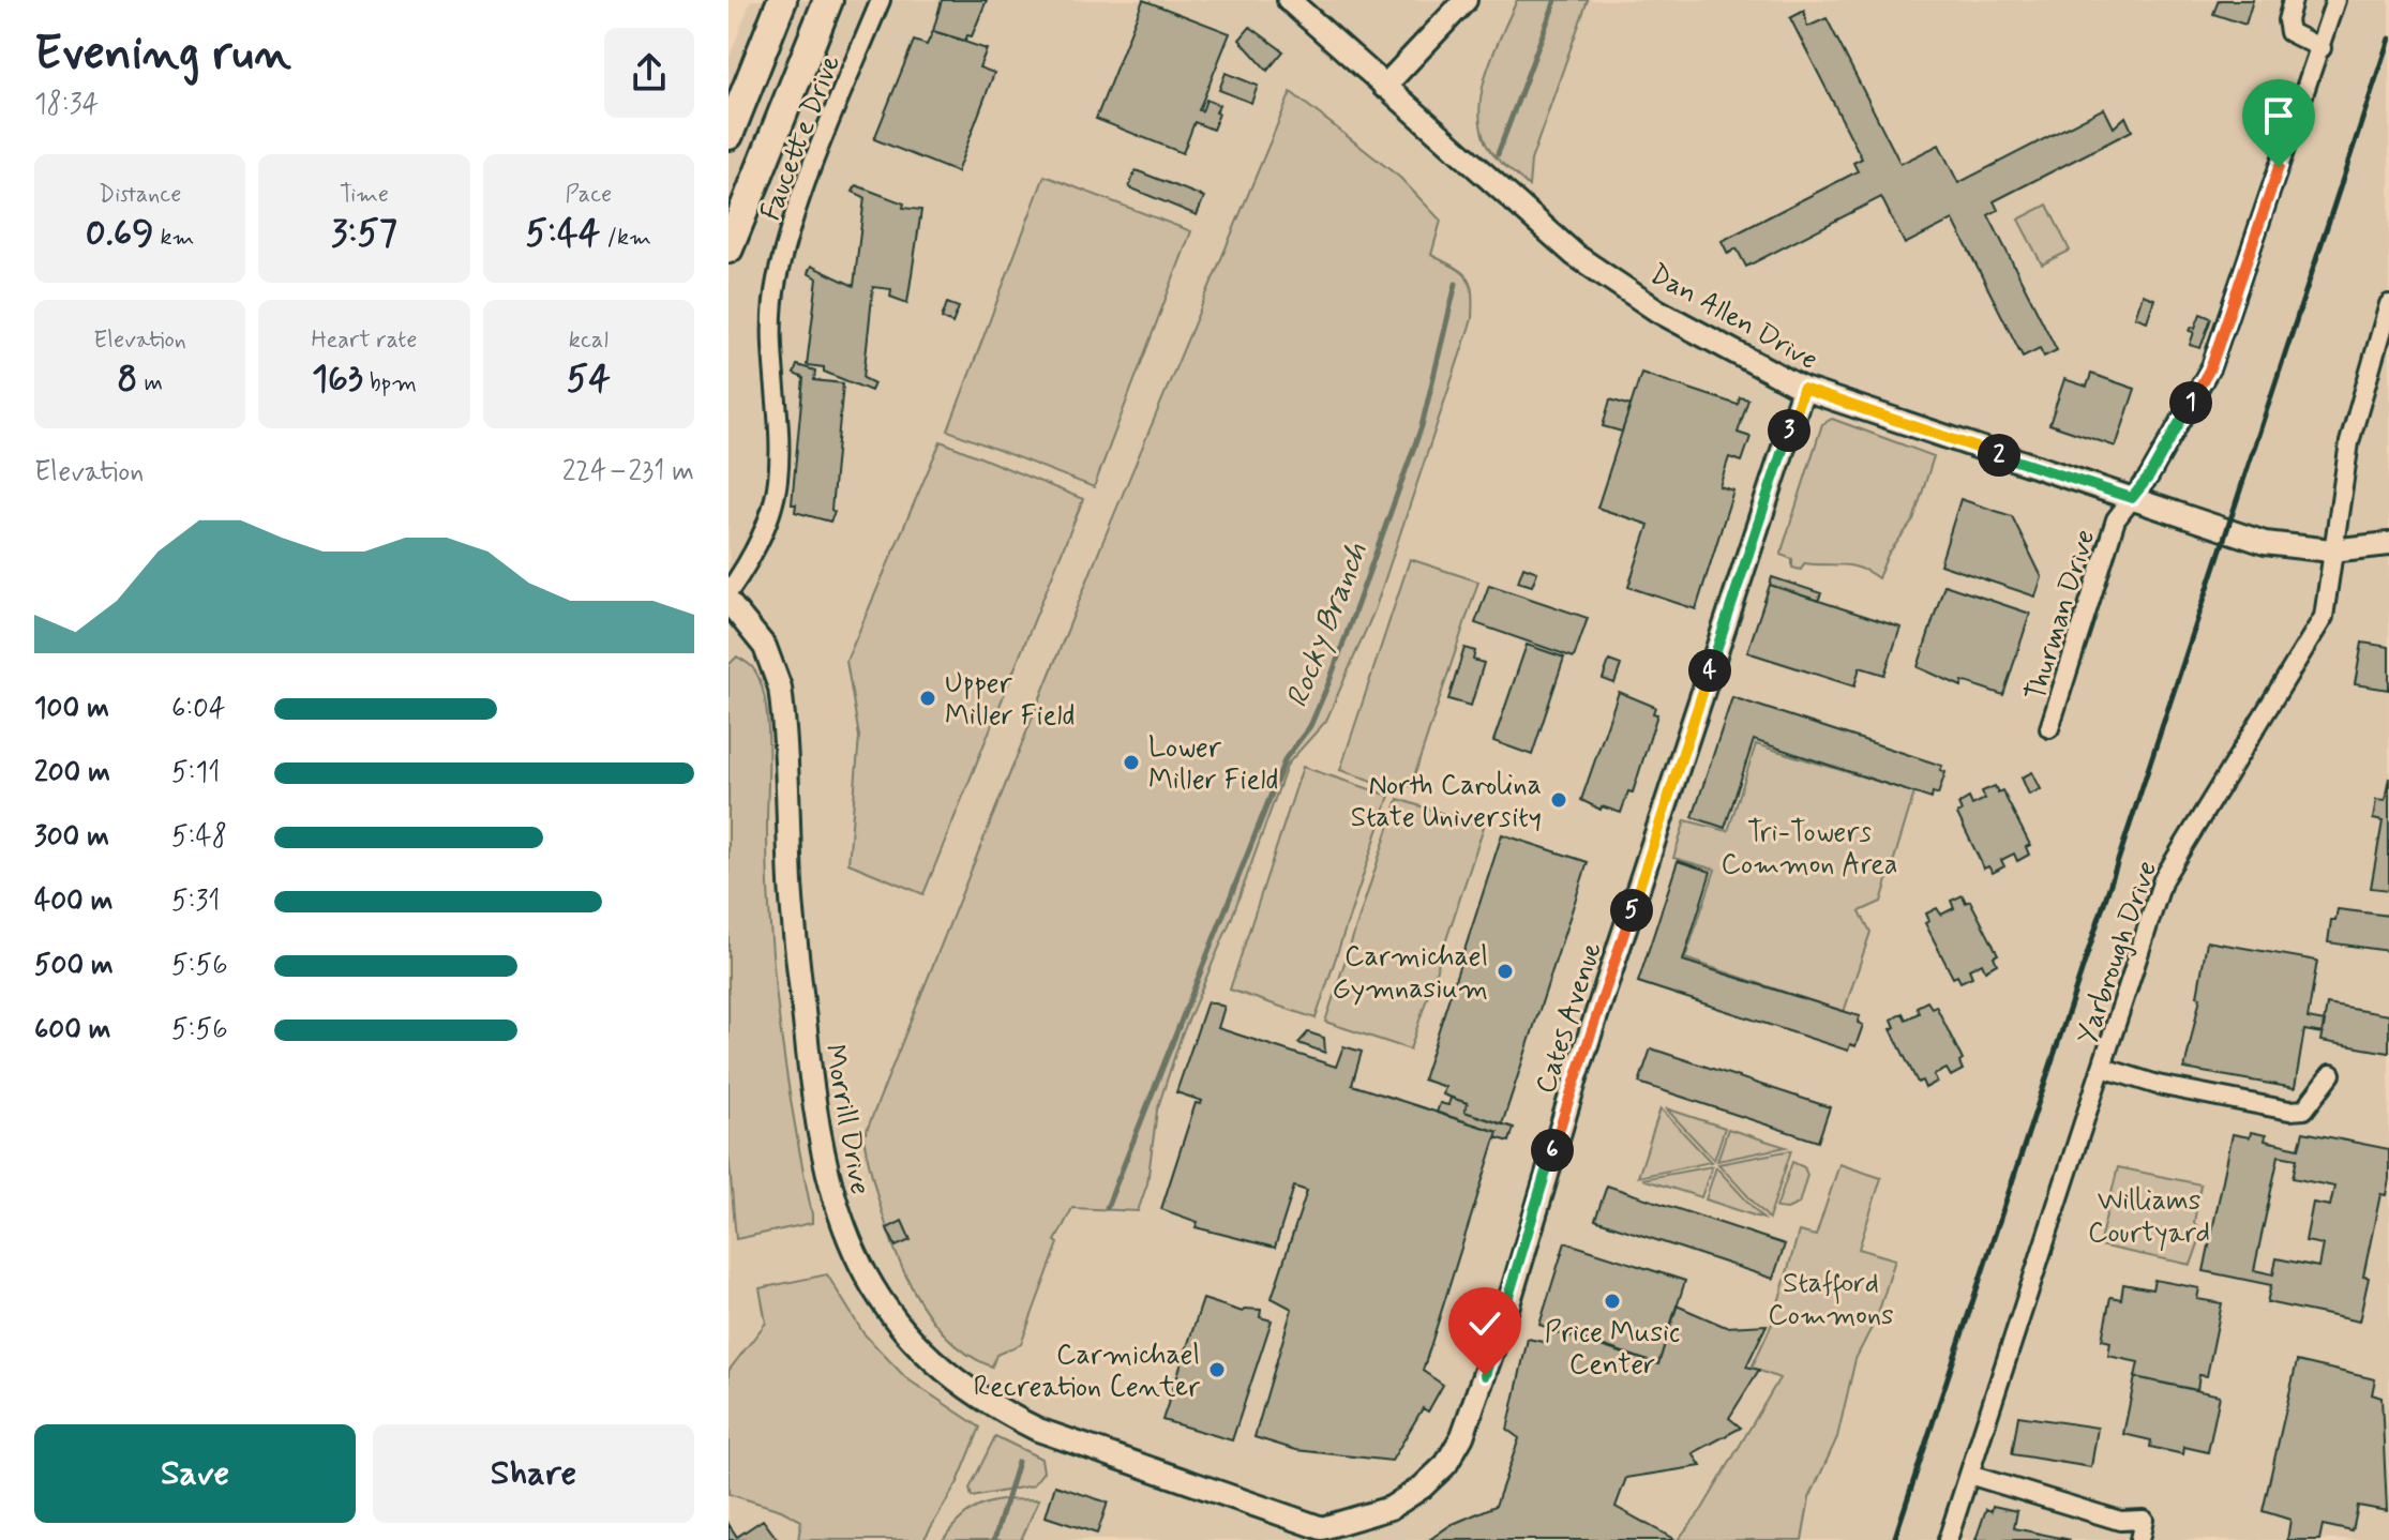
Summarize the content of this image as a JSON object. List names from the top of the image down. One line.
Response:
{"streets":{"street":["Faucette Drive","Dan Allen Drive","Thurman Drive","Yarbrough Drive","Cates Avenue","Morrill Drive"]},"crossings":[["Dan Allen Drive","Thurman Drive"],["Dan Allen Drive","Yarbrough Drive"],["Dan Allen Drive","Cates Avenue"],["Cates Avenue","Morrill Drive"]],"water":["Rocky Branch"],"parks":["Tri-Towers Common Area","Williams Courtyard","Stafford Commons"],"places":["Upper Miller Field","Lower Miller Field","North Carolina State University","Carmichael Gymnasium","Price Music Center","Carmichael Recreation Center"],"page":{"heading":["Evening run","18:34"],"stats":[["Distance","0.69 km"],["Time","3:57"],["Pace","5:44 /km"],["Elevation","8 m"],["Heart rate","163 bpm"],["kcal","54"]],"pins":["1","3","2","4","5","6"],"chart":["Elevation","224–231 m"],"list":[{"name":"100 m","note":"6:04"},{"name":"200 m","note":"5:11"},{"name":"300 m","note":"5:48"},{"name":"400 m","note":"5:31"},{"name":"500 m","note":"5:56"},{"name":"600 m","note":"5:56"}],"buttons":["Save","Share"]}}
